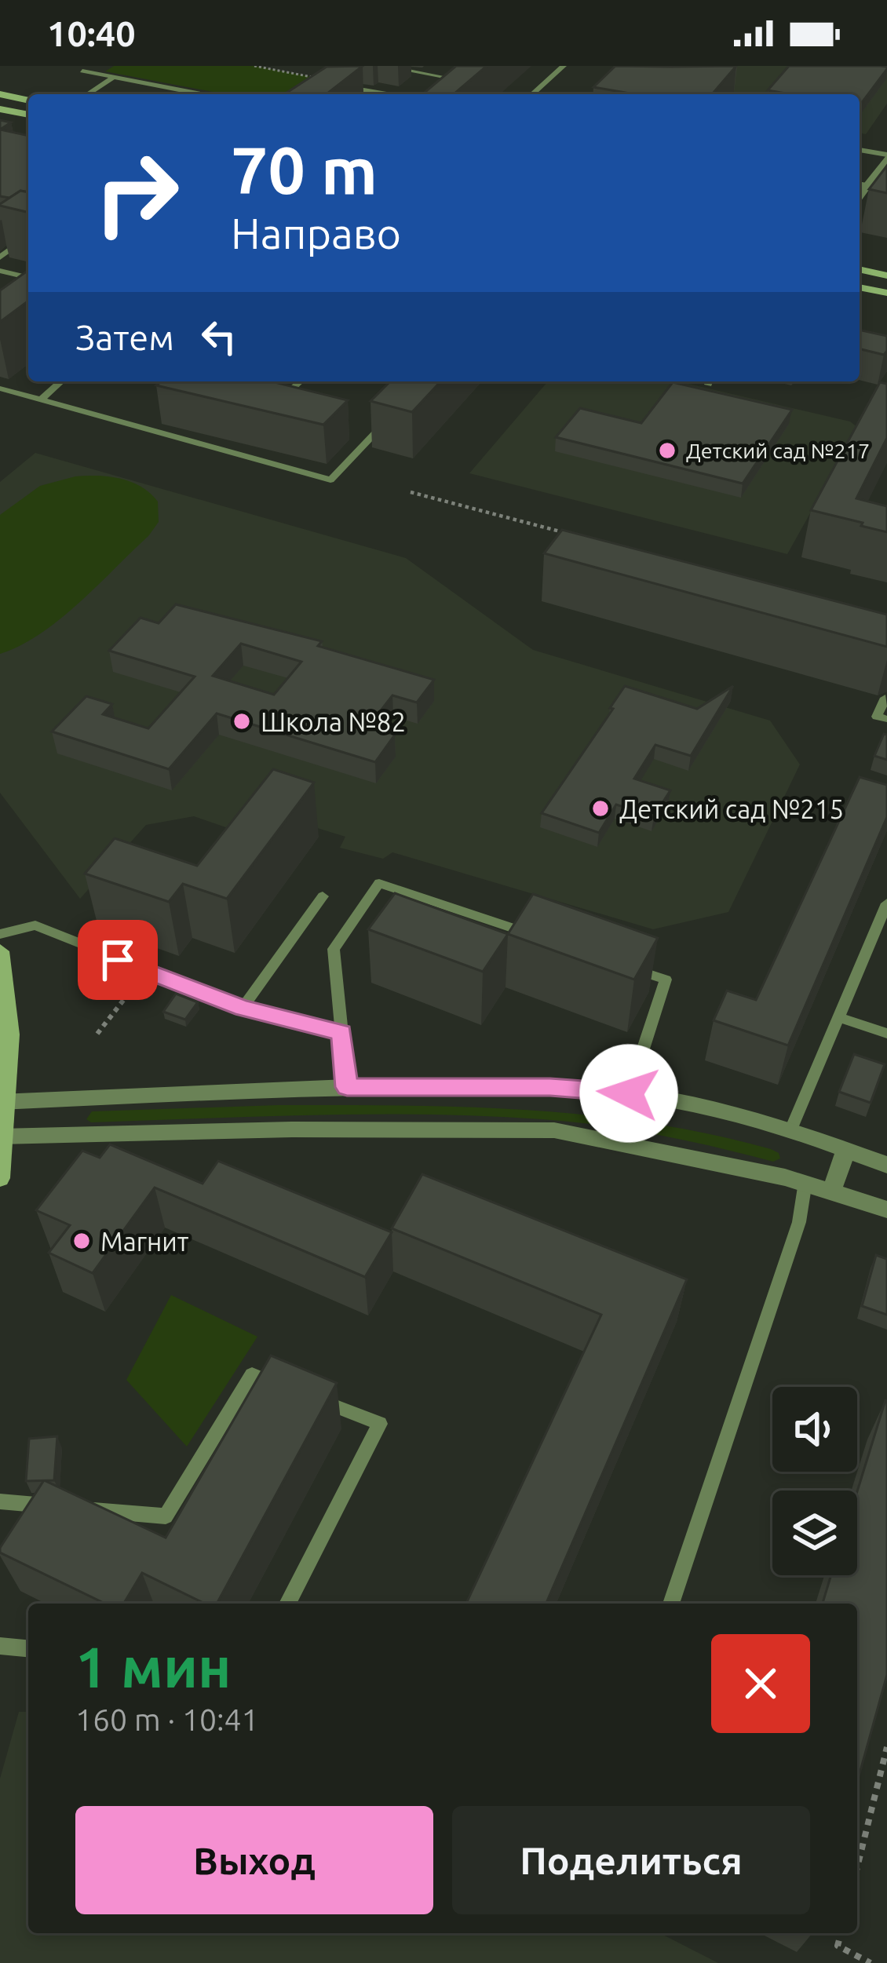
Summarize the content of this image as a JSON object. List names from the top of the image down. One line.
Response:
{"places":["Детский сад №217","Школа №82","Детский сад №215","Магнит"],"page":{"status":"10:40","turn":["70 m","Направо"],"then":"Затем","heading":["1 мин","160 m · 10:41"],"buttons":["Выход","Поделиться"]}}
